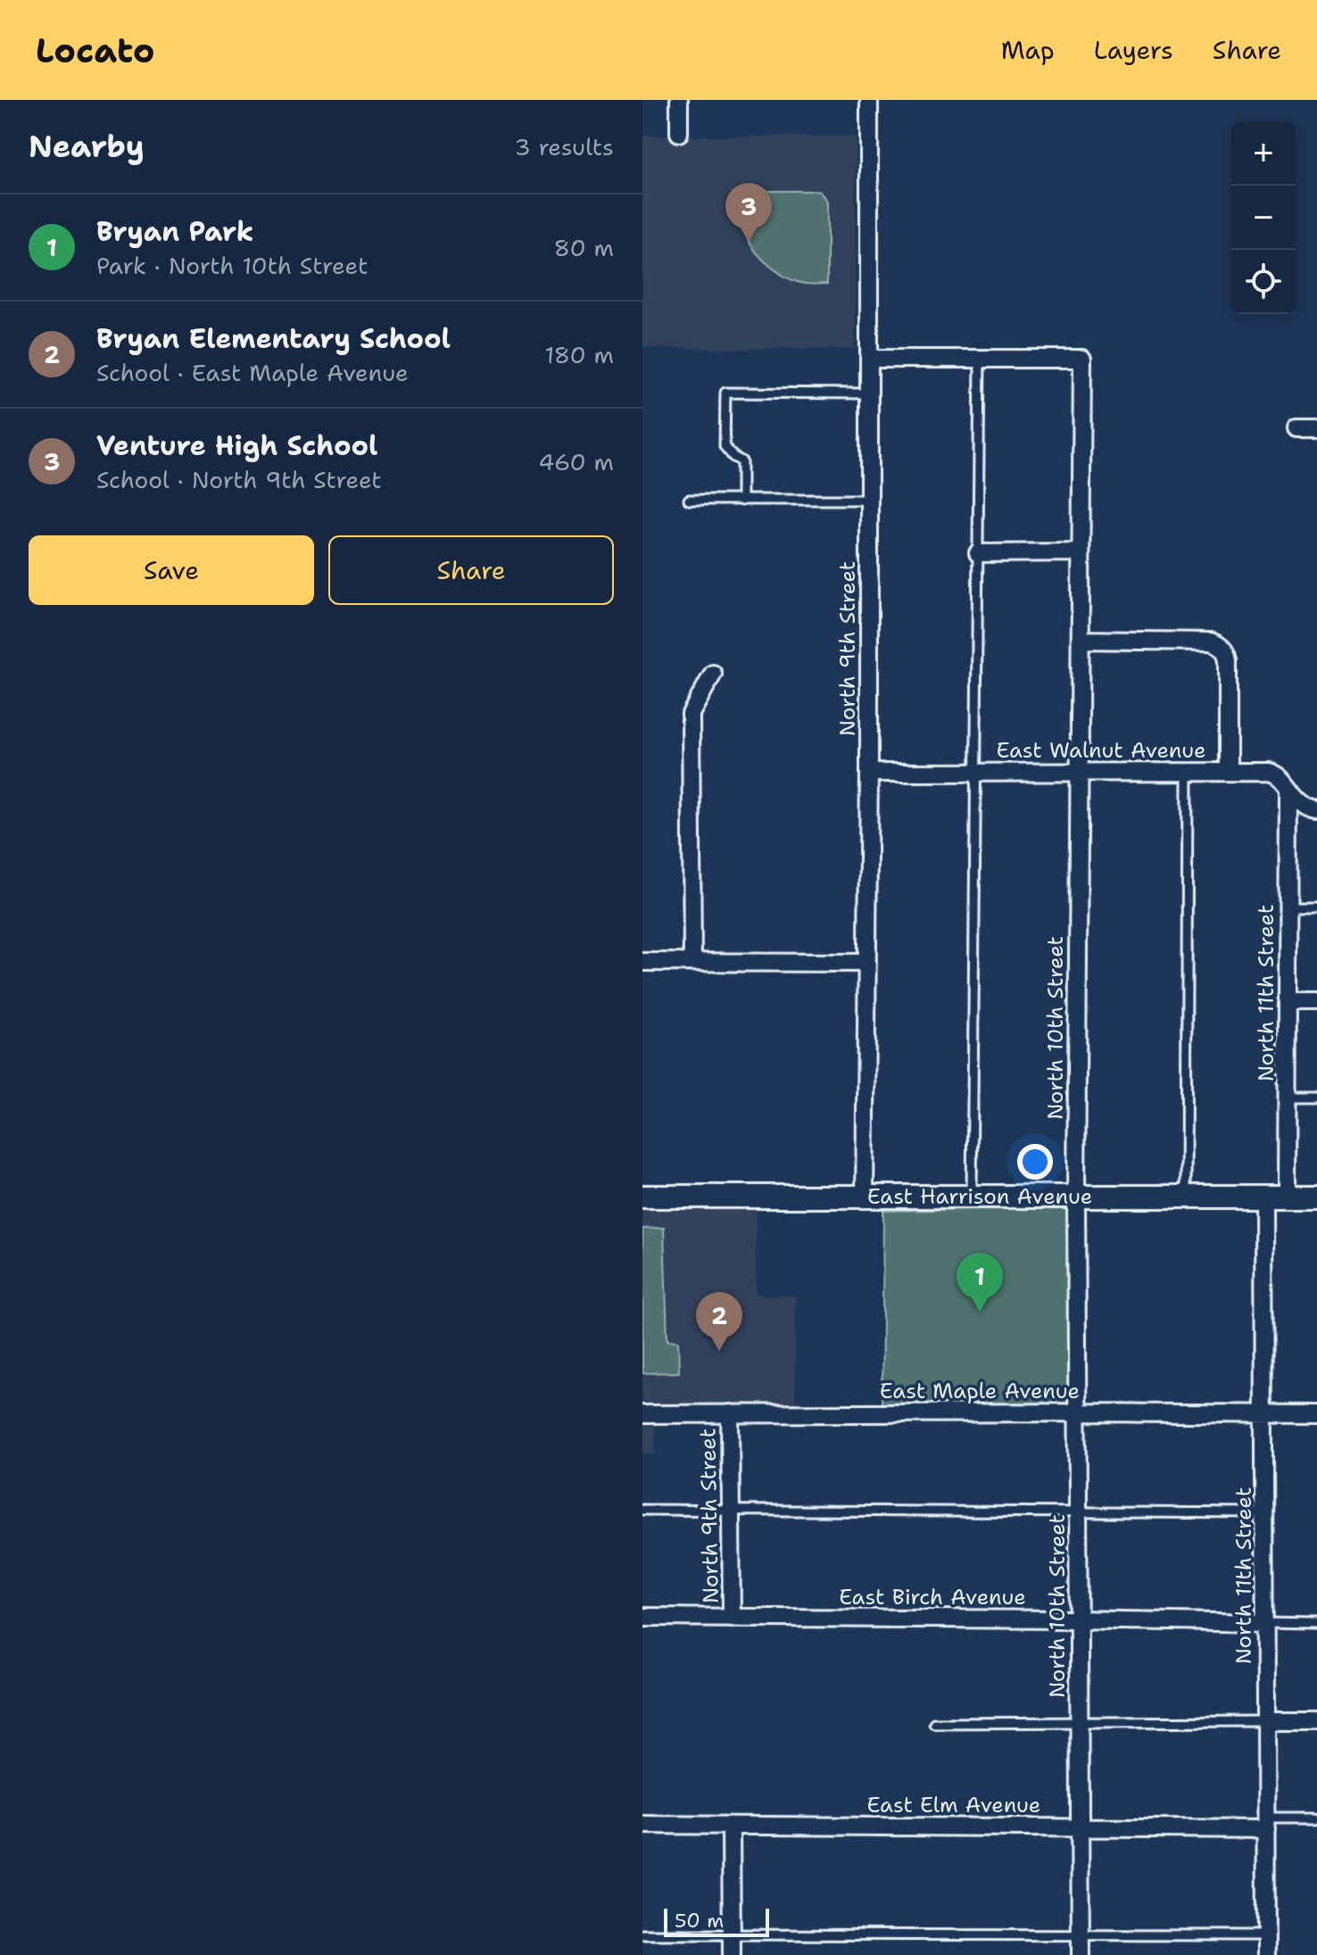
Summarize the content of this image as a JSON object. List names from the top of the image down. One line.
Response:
{"streets":{"street":["North 9th Street","East Walnut Avenue","North 11th Street","North 10th Street","East Harrison Avenue","East Maple Avenue","East Birch Avenue","East Elm Avenue"]},"crossings":[["North 9th Street","East Walnut Avenue"],["North 9th Street","East Harrison Avenue"],["North 9th Street","East Maple Avenue"],["North 9th Street","East Birch Avenue"],["East Walnut Avenue","North 11th Street"],["East Walnut Avenue","North 10th Street"],["North 11th Street","East Harrison Avenue"],["North 11th Street","East Maple Avenue"],["North 11th Street","East Birch Avenue"],["North 11th Street","East Elm Avenue"],["North 10th Street","East Harrison Avenue"],["North 10th Street","East Maple Avenue"],["North 10th Street","East Birch Avenue"],["North 10th Street","East Elm Avenue"]],"scale_bar":"50 m","page":{"header":"Locato","nav":["Map","Layers","Share"],"heading":["Nearby","3 results"],"map_buttons":["+","−"],"pins":["3","1","2"],"list":[{"mark":"1","name":"Bryan Park","note":"Park · North 10th Street","value":"80 m"},{"mark":"2","name":"Bryan Elementary School","note":"School · East Maple Avenue","value":"180 m"},{"mark":"3","name":"Venture High School","note":"School · North 9th Street","value":"460 m"}],"buttons":["Save","Share"],"scale":"50 m"}}
